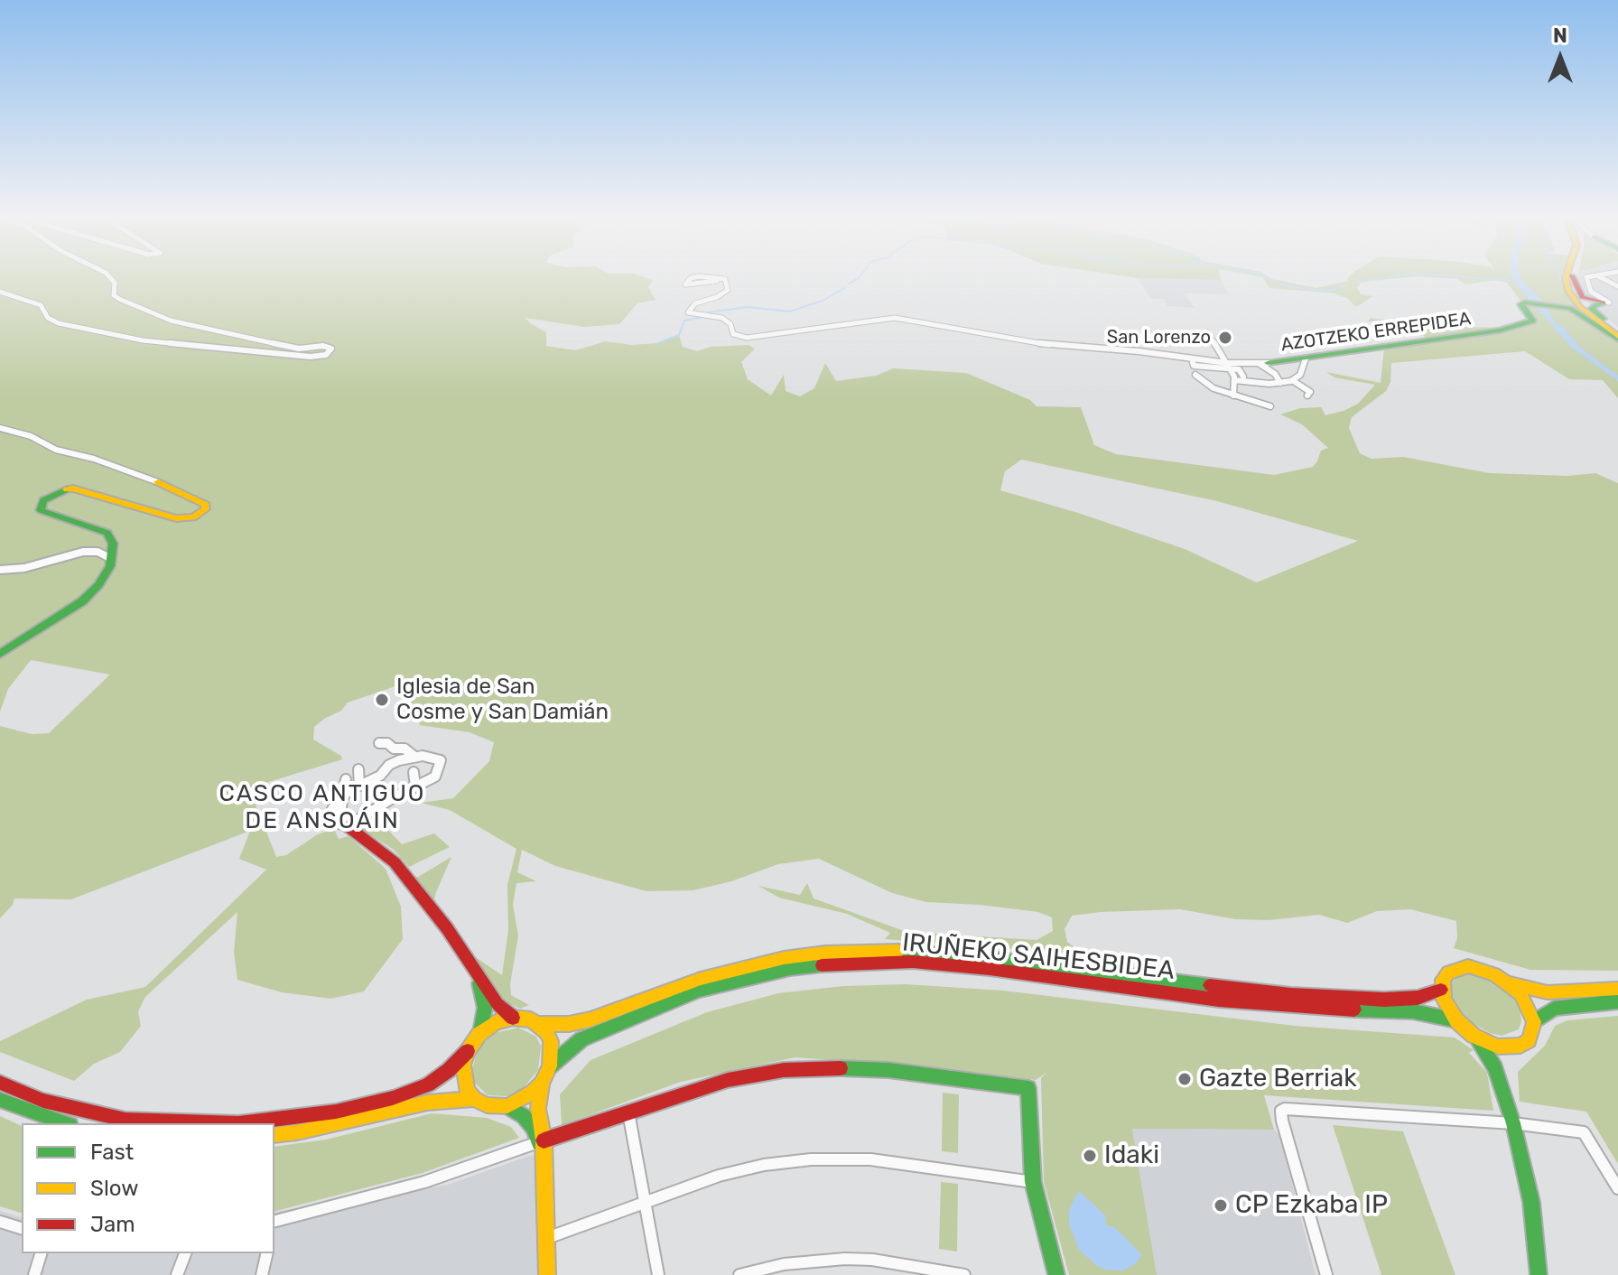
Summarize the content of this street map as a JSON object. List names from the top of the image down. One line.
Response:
{"streets":{"main road":["AZOTZEKO ERREPIDEA","IRUÑEKO SAIHESBIDEA"]},"districts":["CASCO ANTIGUO DE ANSOÁIN"],"places":["San Lorenzo","Iglesia de San Cosme y San Damián","Gazte Berriak","Idaki","CP Ezkaba IP"],"legend":["Fast","Slow","Jam"],"north":"top"}
